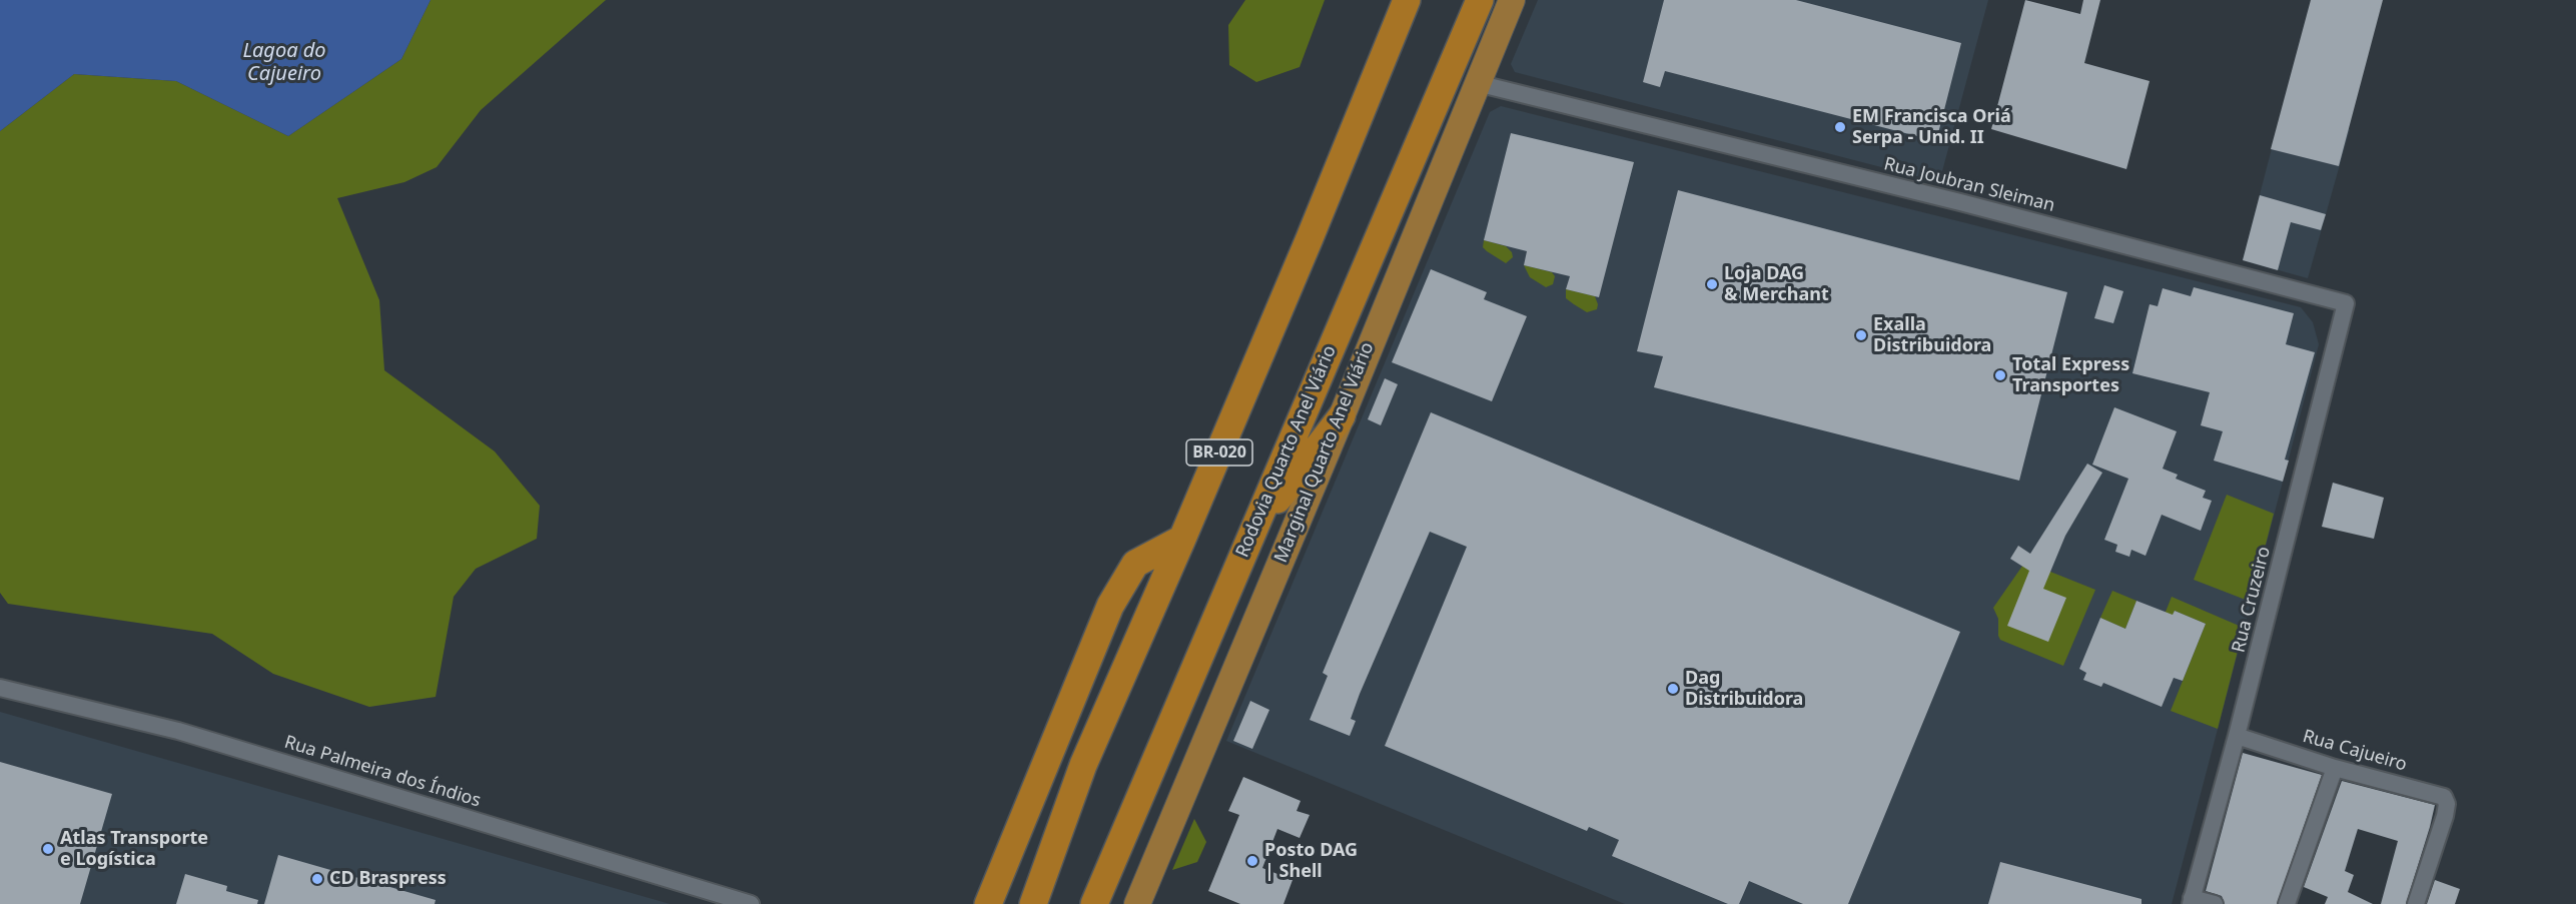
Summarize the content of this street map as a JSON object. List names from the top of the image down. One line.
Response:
{"streets":{"highway":["Rodovia Quarto Anel Viário","BR-020"],"main road":["Marginal Quarto Anel Viário"],"street":["Rua Joubran Sleiman","Rua Cruzeiro","Rua Cajueiro","Rua Palmeira dos Índios"]},"crossings":[["Rua Joubran Sleiman","Marginal Quarto Anel Viário"],["Rua Joubran Sleiman","Rua Cruzeiro"],["Rua Cruzeiro","Rua Cajueiro"]],"water":["Lagoa do Cajueiro"],"places":["EM Francisca Oriá Serpa - Unid. II","Loja DAG & Merchant","Exalla Distribuidora","Total Express Transportes","Dag Distribuidora","Atlas Transporte e Logística","Posto DAG | Shell","CD Braspress"]}
